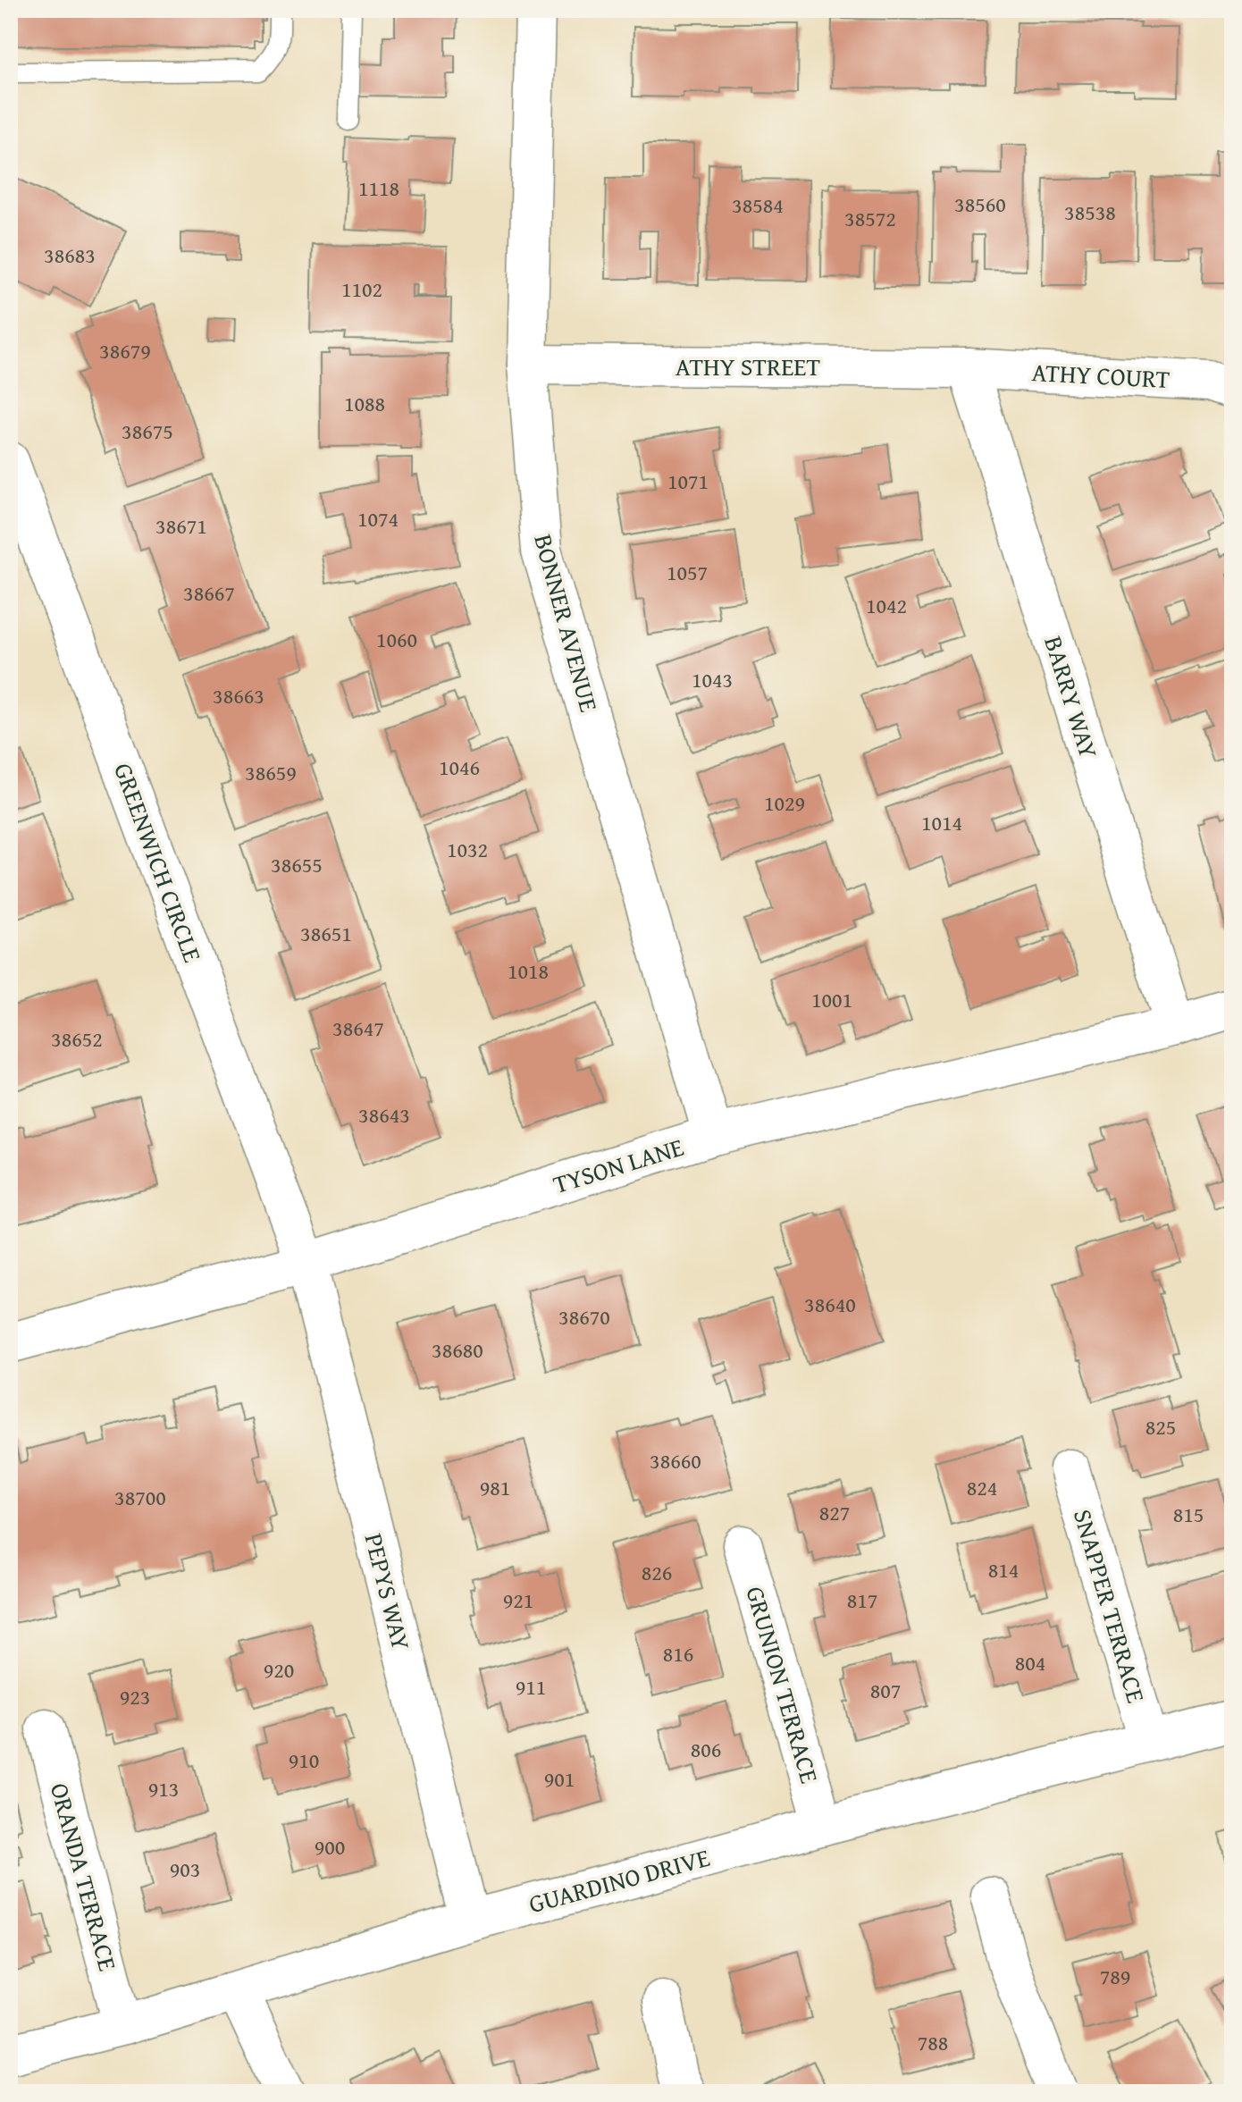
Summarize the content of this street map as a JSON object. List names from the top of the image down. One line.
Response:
{"streets":{"street":["ATHY STREET","ATHY COURT","BONNER AVENUE","BARRY WAY","GREENWICH CIRCLE","TYSON LANE","PEPYS WAY","SNAPPER TERRACE","GRUNION TERRACE","ORANDA TERRACE","GUARDINO DRIVE"]},"crossings":[["ATHY STREET","ATHY COURT"],["ATHY STREET","BONNER AVENUE"],["ATHY STREET","BARRY WAY"],["ATHY COURT","BARRY WAY"],["BONNER AVENUE","TYSON LANE"],["BARRY WAY","TYSON LANE"],["GREENWICH CIRCLE","TYSON LANE"],["GREENWICH CIRCLE","PEPYS WAY"],["TYSON LANE","PEPYS WAY"],["PEPYS WAY","GUARDINO DRIVE"],["SNAPPER TERRACE","GUARDINO DRIVE"],["GRUNION TERRACE","GUARDINO DRIVE"],["ORANDA TERRACE","GUARDINO DRIVE"]],"house_numbers":["1118","38560","38584","38538","38572","38683","1102","38679","1088","38675","1071","1074","38671","1057","38667","1042","1060","1043","38663","1046","38659","1029","1014","1032","38655","38651","1018","1001","38647","38652","38643","38640","38670","38680","825","38660","981","824","38700","827","815","814","826","921","817","816","804","920","911","807","923","806","910","901","913","900","903","789","788"]}
